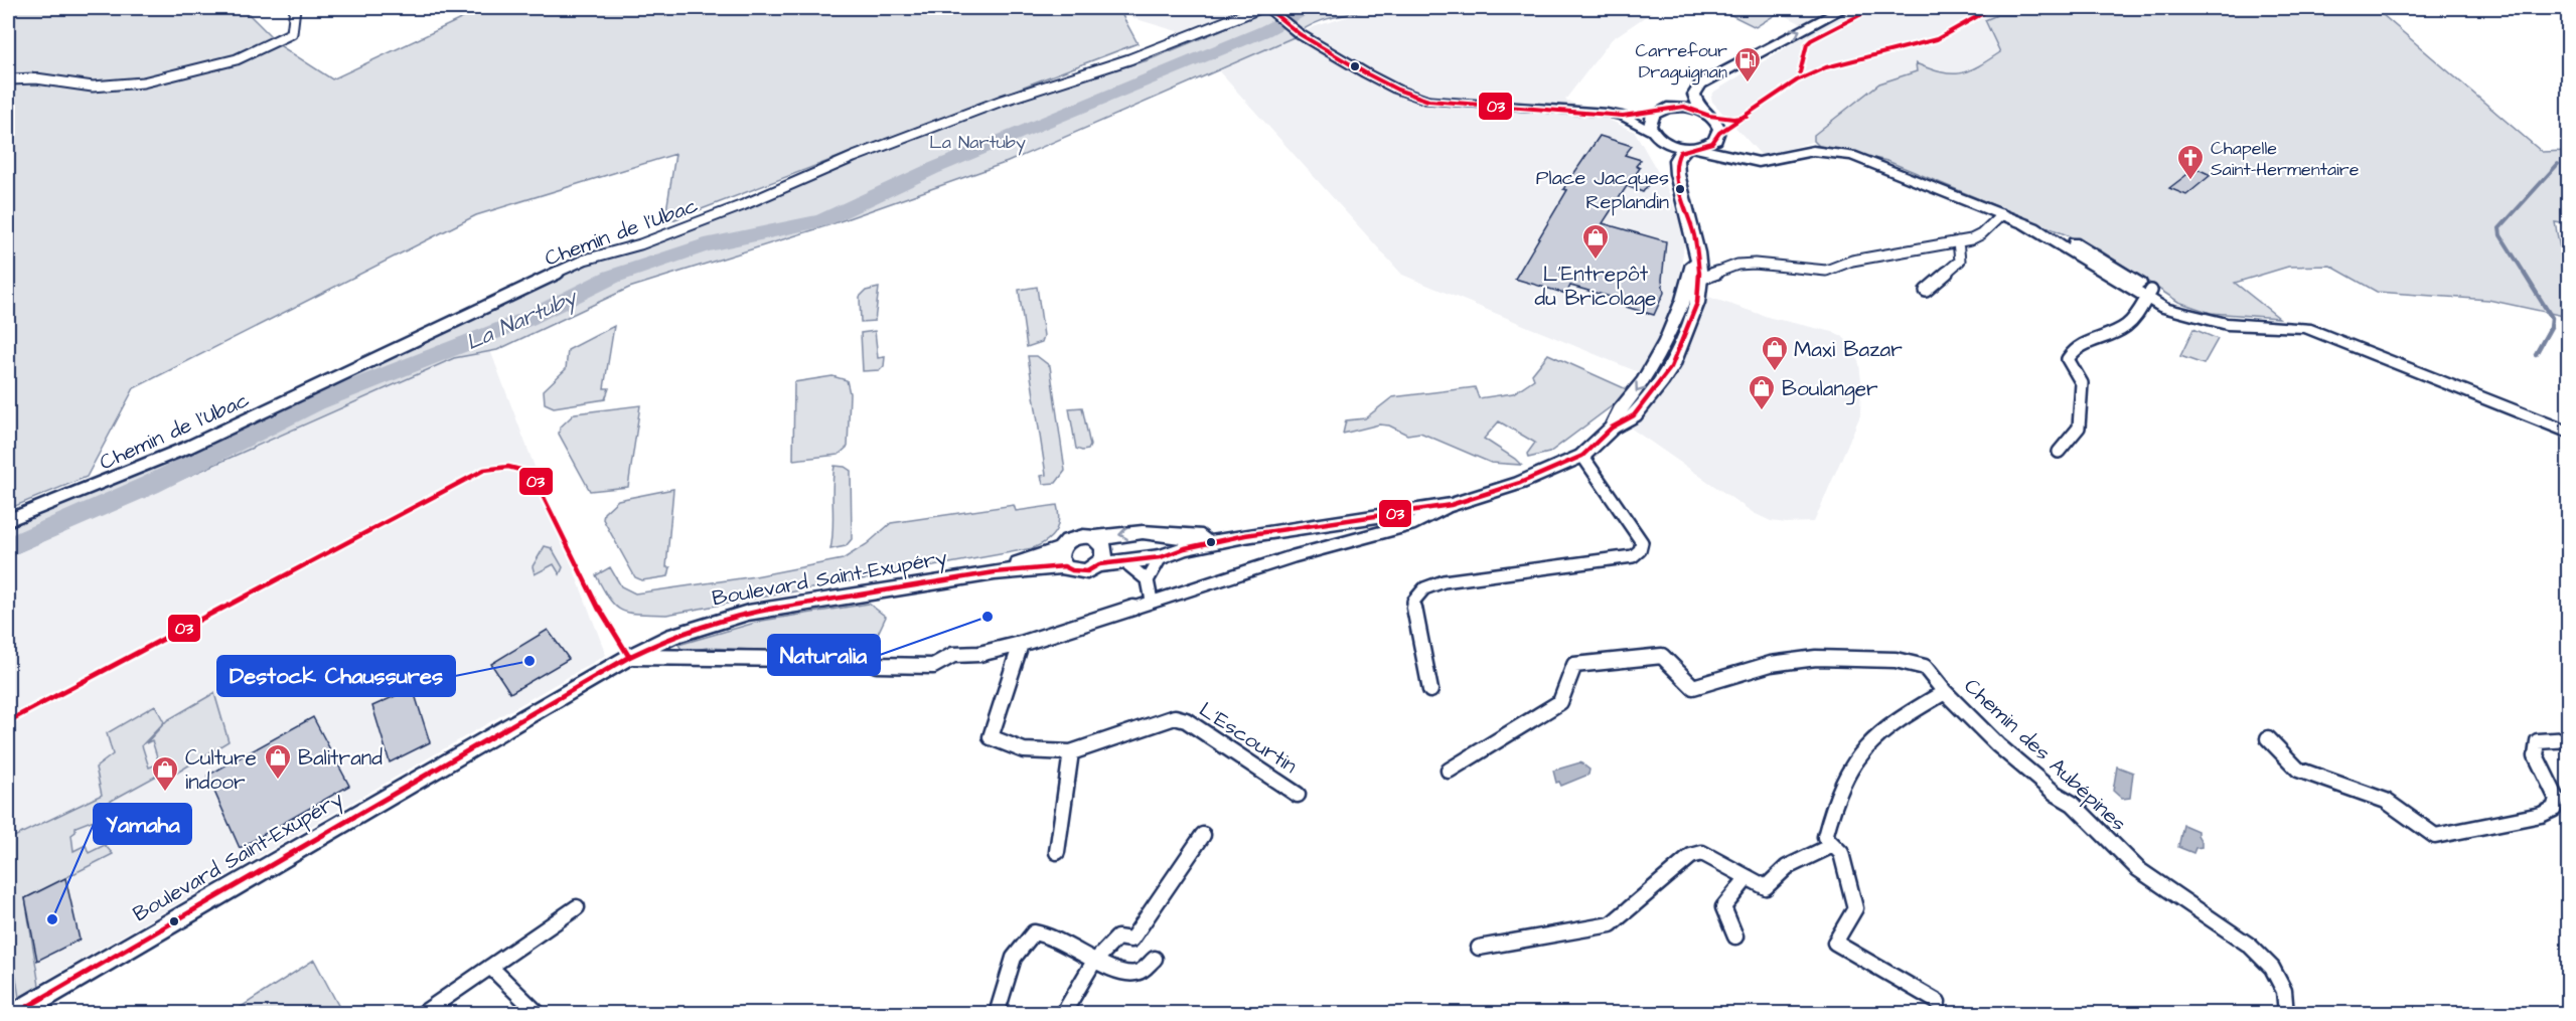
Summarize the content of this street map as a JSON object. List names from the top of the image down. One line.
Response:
{"streets":{"main road":["Boulevard Saint-Exupéry"],"street":["Chemin de l'Ubac","L'Escourtin","Chemin des Aubépines"]},"water":["La Nartuby"],"parks":["La Nartuby"],"places":{"fuel station":["Carrefour Draguignan"],"church":["Chapelle Saint-Hermentaire"],"other":["Place Jacques Replandin","Naturalia","Destock Chaussures","Yamaha"],"shop":["L'Entrepôt du Bricolage","Maxi Bazar","Boulanger","Balitrand","Culture indoor"]},"lines":["transit line 03"]}
